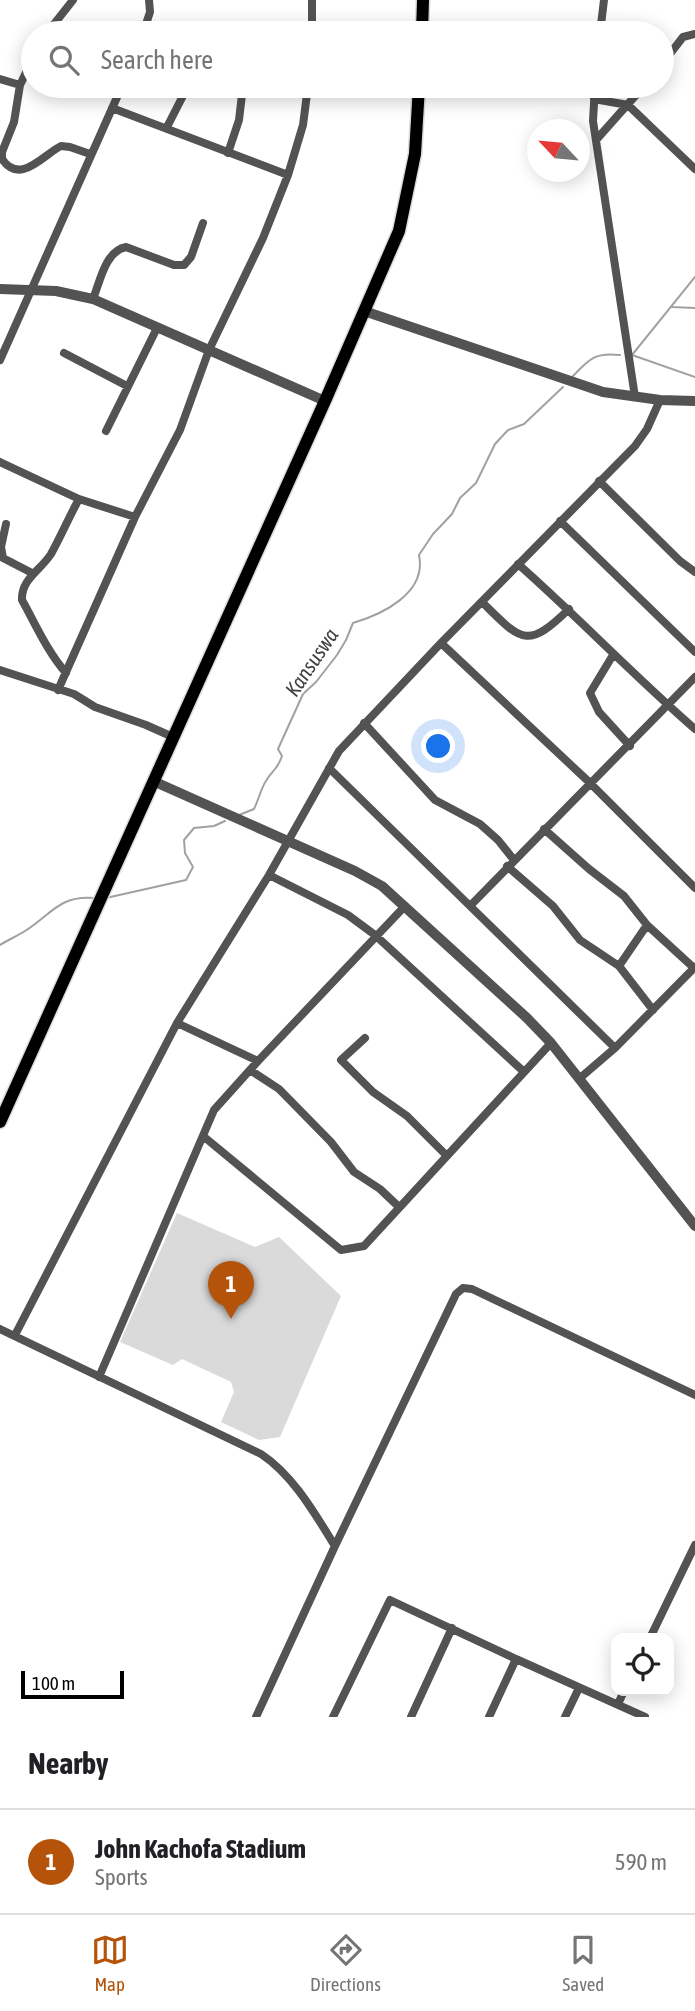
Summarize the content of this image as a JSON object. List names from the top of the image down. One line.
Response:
{"water":["Kansuswa"],"scale_bar":"100 m","north":"top left","page":{"search":"Search here","pins":"1","scale":"100 m","heading":"Nearby","list":[{"mark":"1","name":"John Kachofa Stadium","note":"Sports","value":"590 m"}],"nav":["Map","Directions","Saved"]}}
